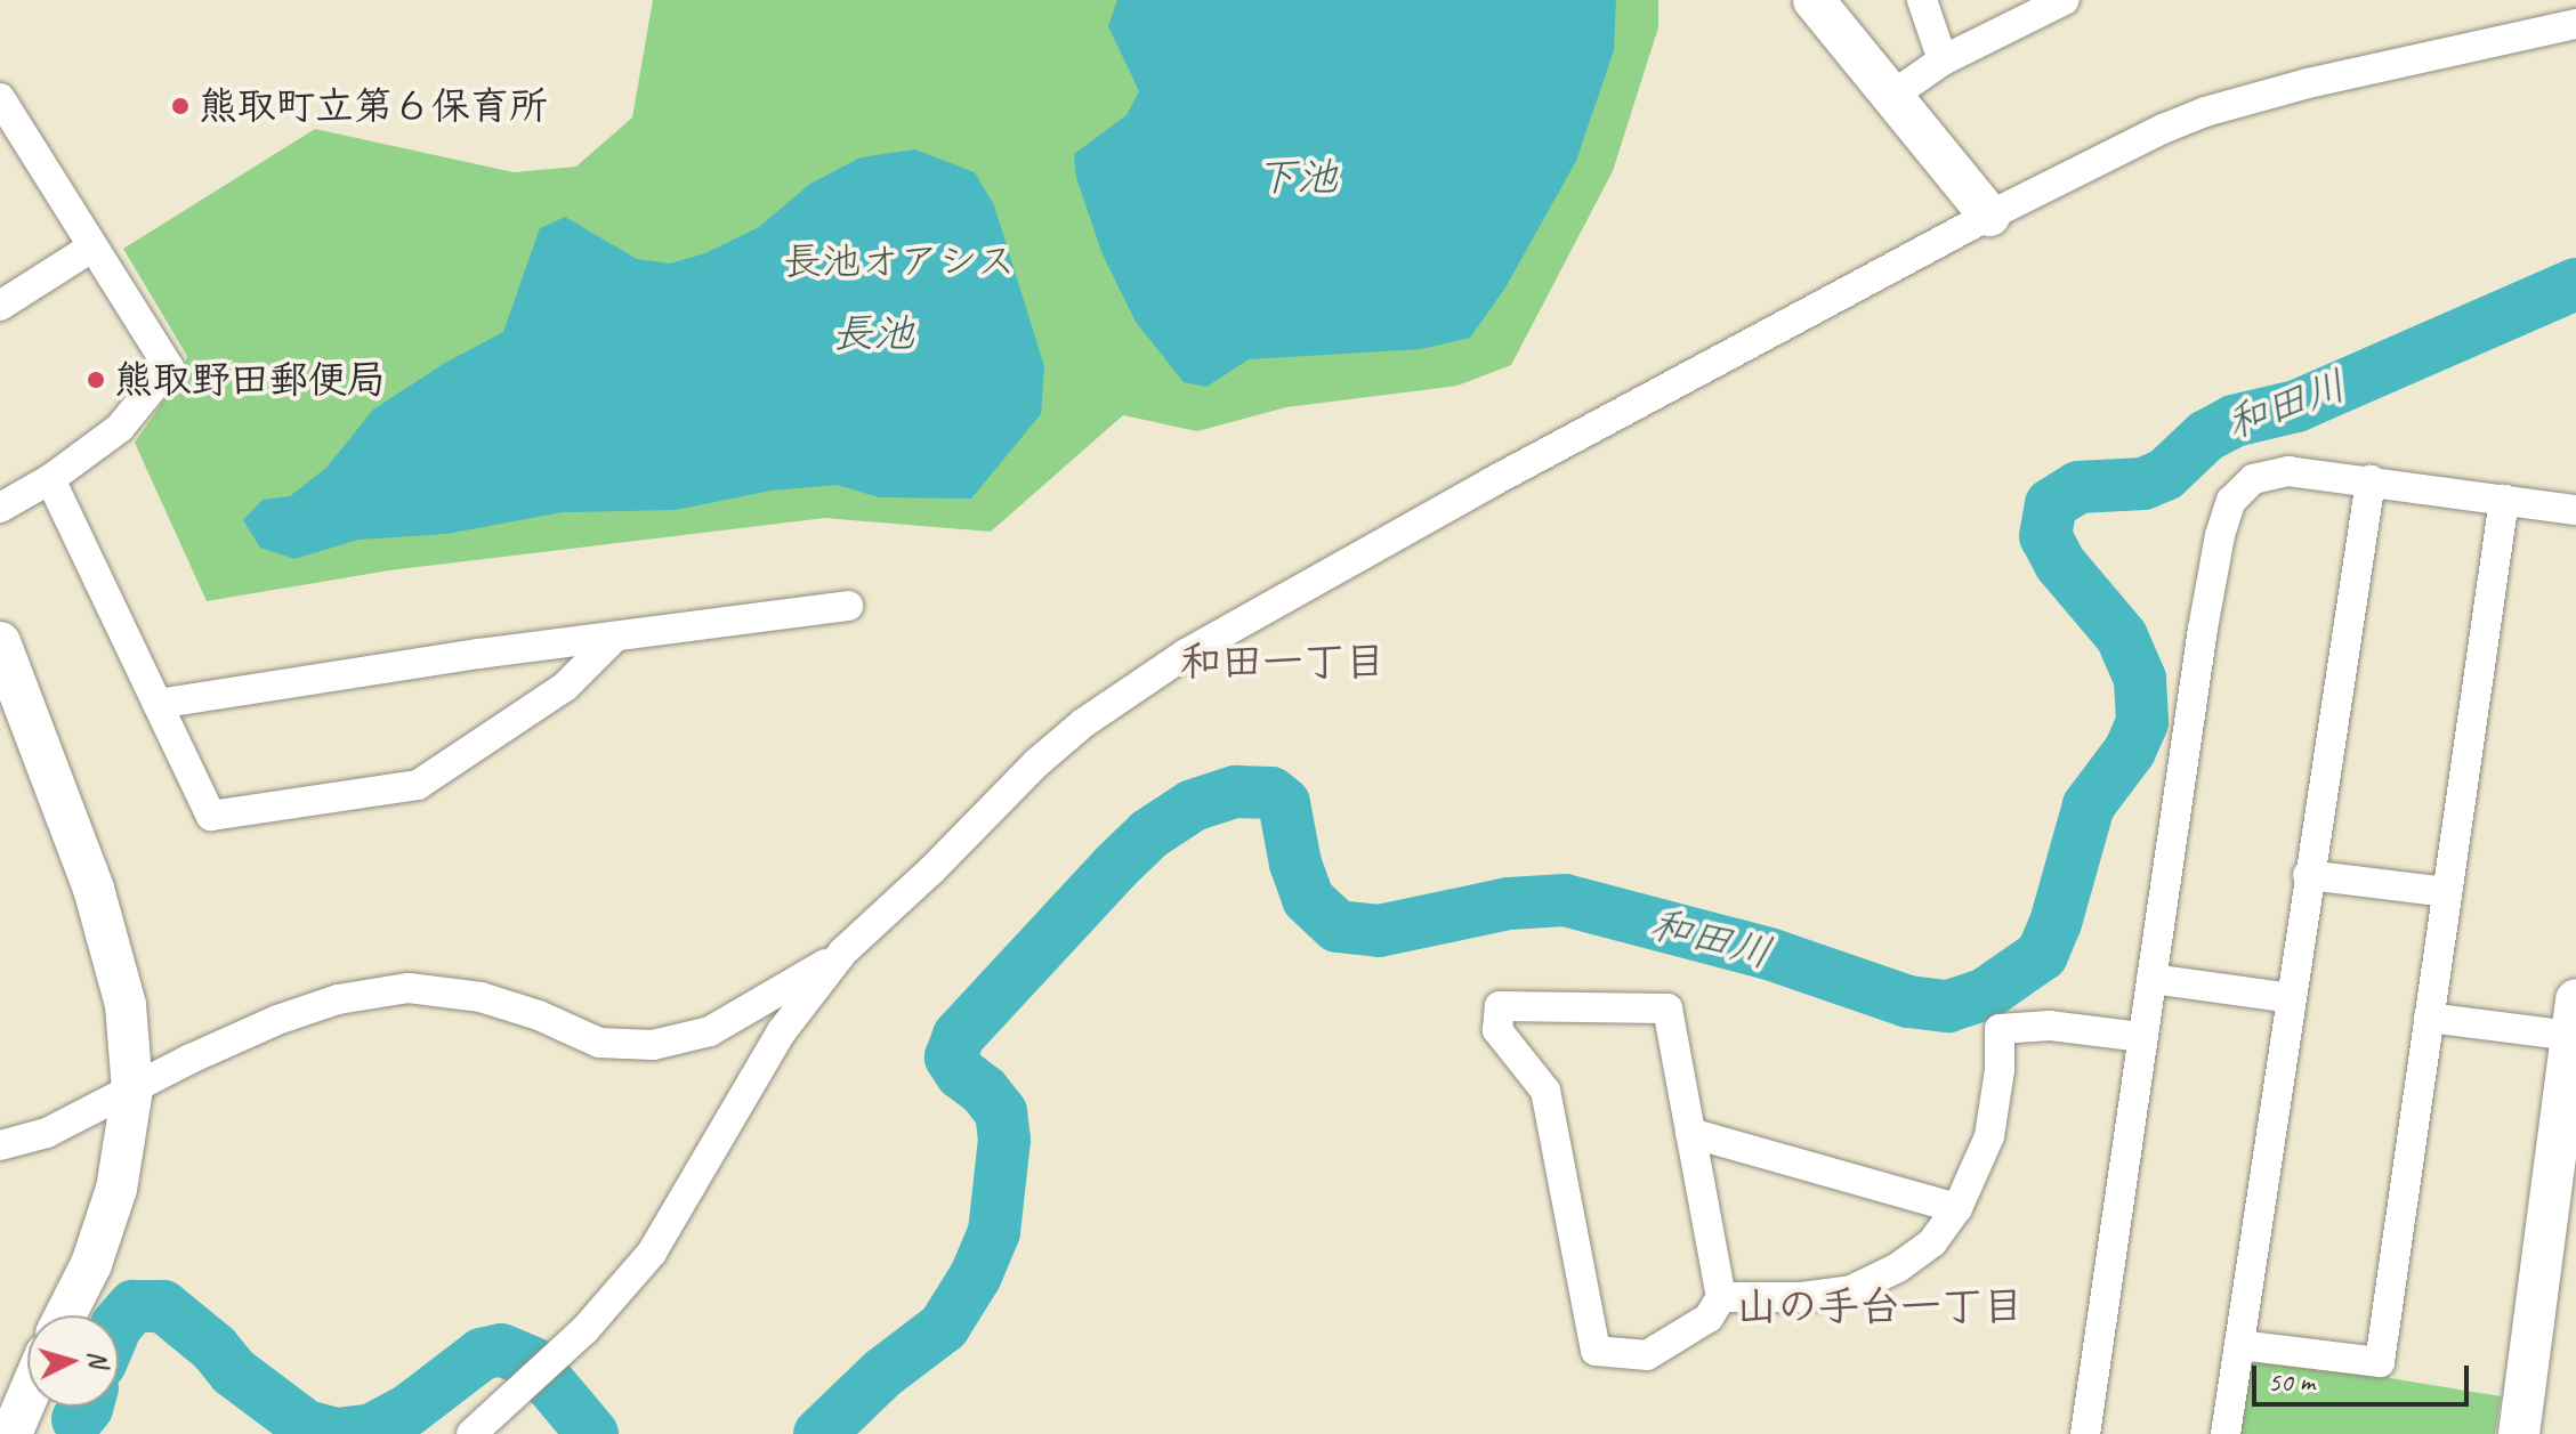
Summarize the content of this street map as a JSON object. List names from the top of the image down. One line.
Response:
{"districts":["和田一丁目","山の手台一丁目"],"water":["下池","長池","和田川"],"parks":["長池オアシス"],"places":["熊取町立第６保育所","熊取野田郵便局"],"scale_bar":"50 m","north":"right"}
